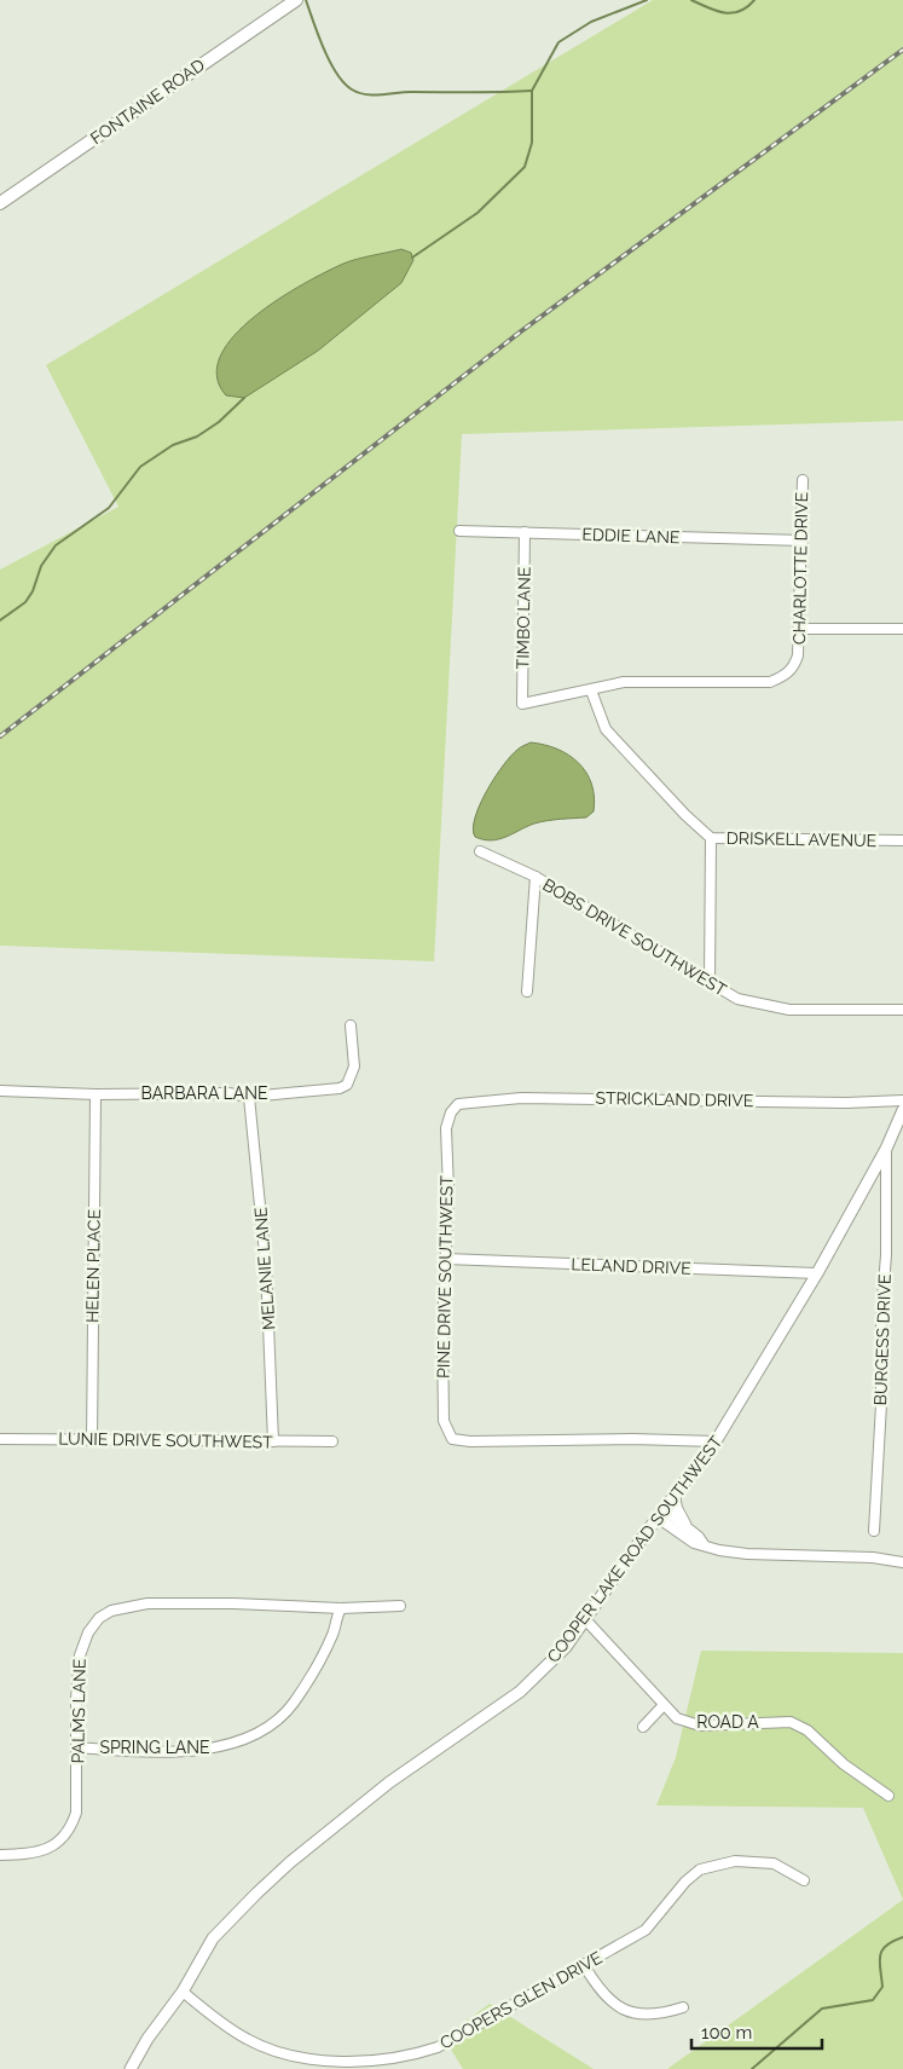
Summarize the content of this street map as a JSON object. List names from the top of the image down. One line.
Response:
{"streets":{"main road":["FONTAINE ROAD"],"street":["EDDIE LANE","CHARLOTTE DRIVE","TIMBO LANE","DRISKELL AVENUE","BOBS DRIVE SOUTHWEST","BARBARA LANE","STRICKLAND DRIVE","HELEN PLACE","LELAND DRIVE","MELANIE LANE","PINE DRIVE SOUTHWEST","BURGESS DRIVE","LUNIE DRIVE SOUTHWEST","COOPER LAKE ROAD SOUTHWEST","PALMS LANE","ROAD A","SPRING LANE","COOPERS GLEN DRIVE"]},"crossings":[["EDDIE LANE","CHARLOTTE DRIVE"],["EDDIE LANE","TIMBO LANE"],["CHARLOTTE DRIVE","TIMBO LANE"],["CHARLOTTE DRIVE","DRISKELL AVENUE"],["BARBARA LANE","HELEN PLACE"],["BARBARA LANE","MELANIE LANE"],["STRICKLAND DRIVE","PINE DRIVE SOUTHWEST"],["HELEN PLACE","LUNIE DRIVE SOUTHWEST"],["LELAND DRIVE","PINE DRIVE SOUTHWEST"],["LELAND DRIVE","COOPER LAKE ROAD SOUTHWEST"],["MELANIE LANE","LUNIE DRIVE SOUTHWEST"],["PINE DRIVE SOUTHWEST","COOPER LAKE ROAD SOUTHWEST"],["BURGESS DRIVE","COOPER LAKE ROAD SOUTHWEST"],["COOPER LAKE ROAD SOUTHWEST","ROAD A"],["COOPER LAKE ROAD SOUTHWEST","COOPERS GLEN DRIVE"],["PALMS LANE","SPRING LANE"]],"scale_bar":"100 m"}
